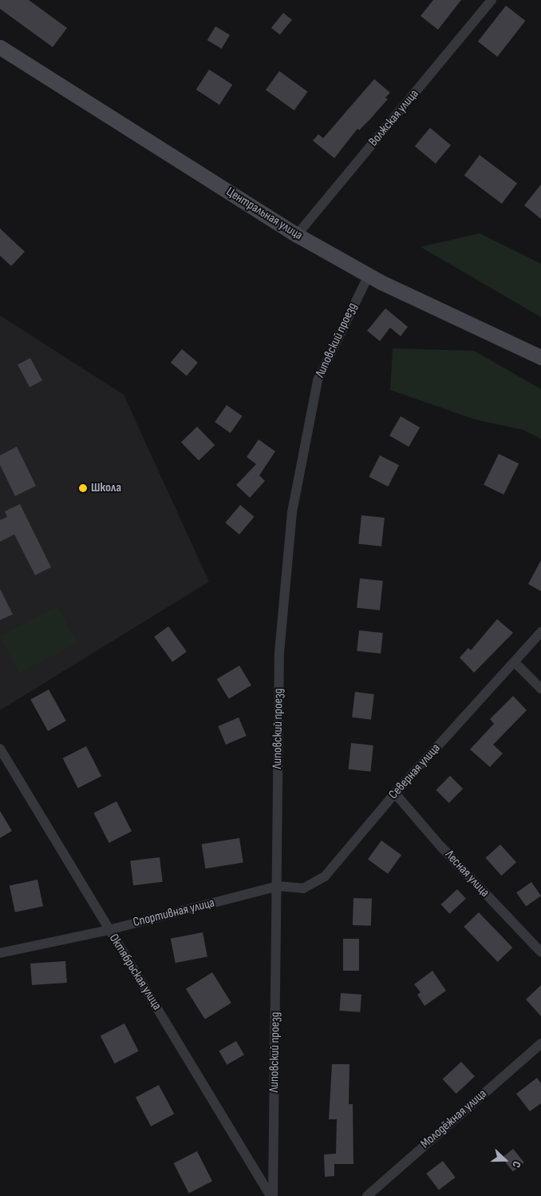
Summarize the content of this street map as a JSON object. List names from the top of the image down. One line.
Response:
{"streets":{"main road":["Центральная улица"],"street":["Волжская улица","Липовский проезд","Северная улица","Лесная улица","Спортивная улица","Октябрьская улица","Молодёжная улица"]},"crossings":[["Волжская улица","Центральная улица"],["Центральная улица","Липовский проезд"],["Липовский проезд","Северная улица"],["Липовский проезд","Спортивная улица"],["Липовский проезд","Октябрьская улица"],["Северная улица","Лесная улица"],["Северная улица","Спортивная улица"],["Спортивная улица","Октябрьская улица"]],"places":["Школа"],"north":"right"}
